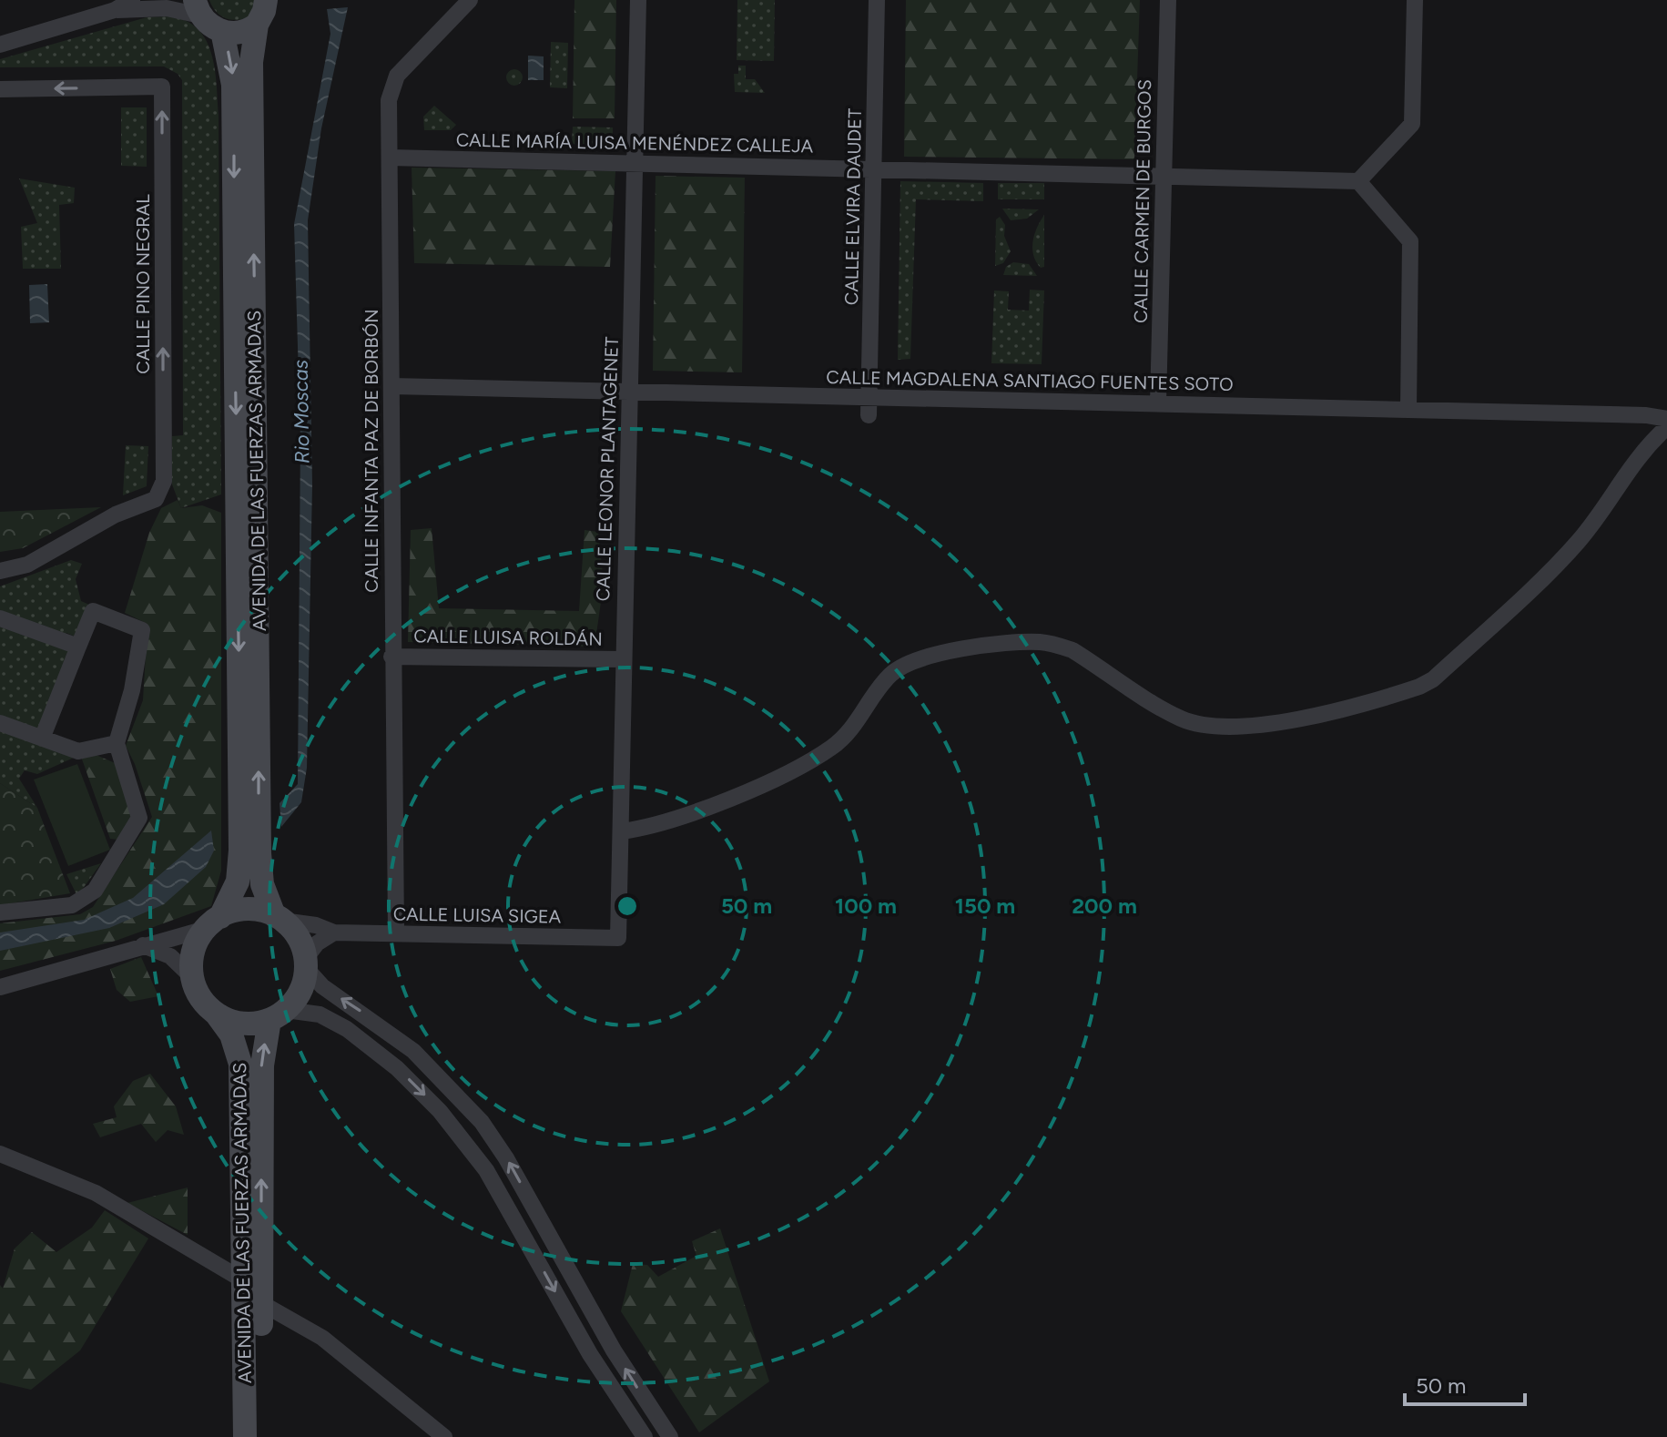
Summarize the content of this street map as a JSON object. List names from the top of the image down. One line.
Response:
{"streets":{"main road":["AVENIDA DE LAS FUERZAS ARMADAS"],"street":["CALLE MARÍA LUISA MENÉNDEZ CALLEJA","CALLE CARMEN DE BURGOS","CALLE ELVIRA DAUDET","CALLE PINO NEGRAL","CALLE MAGDALENA SANTIAGO FUENTES SOTO","CALLE INFANTA PAZ DE BORBÓN","CALLE LEONOR PLANTAGENET","CALLE LUISA ROLDÁN","CALLE LUISA SIGEA"]},"crossings":[["CALLE MARÍA LUISA MENÉNDEZ CALLEJA","CALLE CARMEN DE BURGOS"],["CALLE MARÍA LUISA MENÉNDEZ CALLEJA","CALLE ELVIRA DAUDET"],["CALLE MARÍA LUISA MENÉNDEZ CALLEJA","CALLE INFANTA PAZ DE BORBÓN"],["CALLE MARÍA LUISA MENÉNDEZ CALLEJA","CALLE LEONOR PLANTAGENET"],["CALLE CARMEN DE BURGOS","CALLE MAGDALENA SANTIAGO FUENTES SOTO"],["CALLE ELVIRA DAUDET","CALLE MAGDALENA SANTIAGO FUENTES SOTO"],["CALLE MAGDALENA SANTIAGO FUENTES SOTO","CALLE INFANTA PAZ DE BORBÓN"],["CALLE MAGDALENA SANTIAGO FUENTES SOTO","CALLE LEONOR PLANTAGENET"],["CALLE INFANTA PAZ DE BORBÓN","CALLE LUISA ROLDÁN"],["CALLE INFANTA PAZ DE BORBÓN","CALLE LUISA SIGEA"],["CALLE LEONOR PLANTAGENET","CALLE LUISA ROLDÁN"],["CALLE LEONOR PLANTAGENET","CALLE LUISA SIGEA"],["AVENIDA DE LAS FUERZAS ARMADAS","CALLE LUISA SIGEA"]],"water":["Rio Moscas"],"scale_bar":"50 m","rings":["50 m","100 m","150 m","200 m"]}
